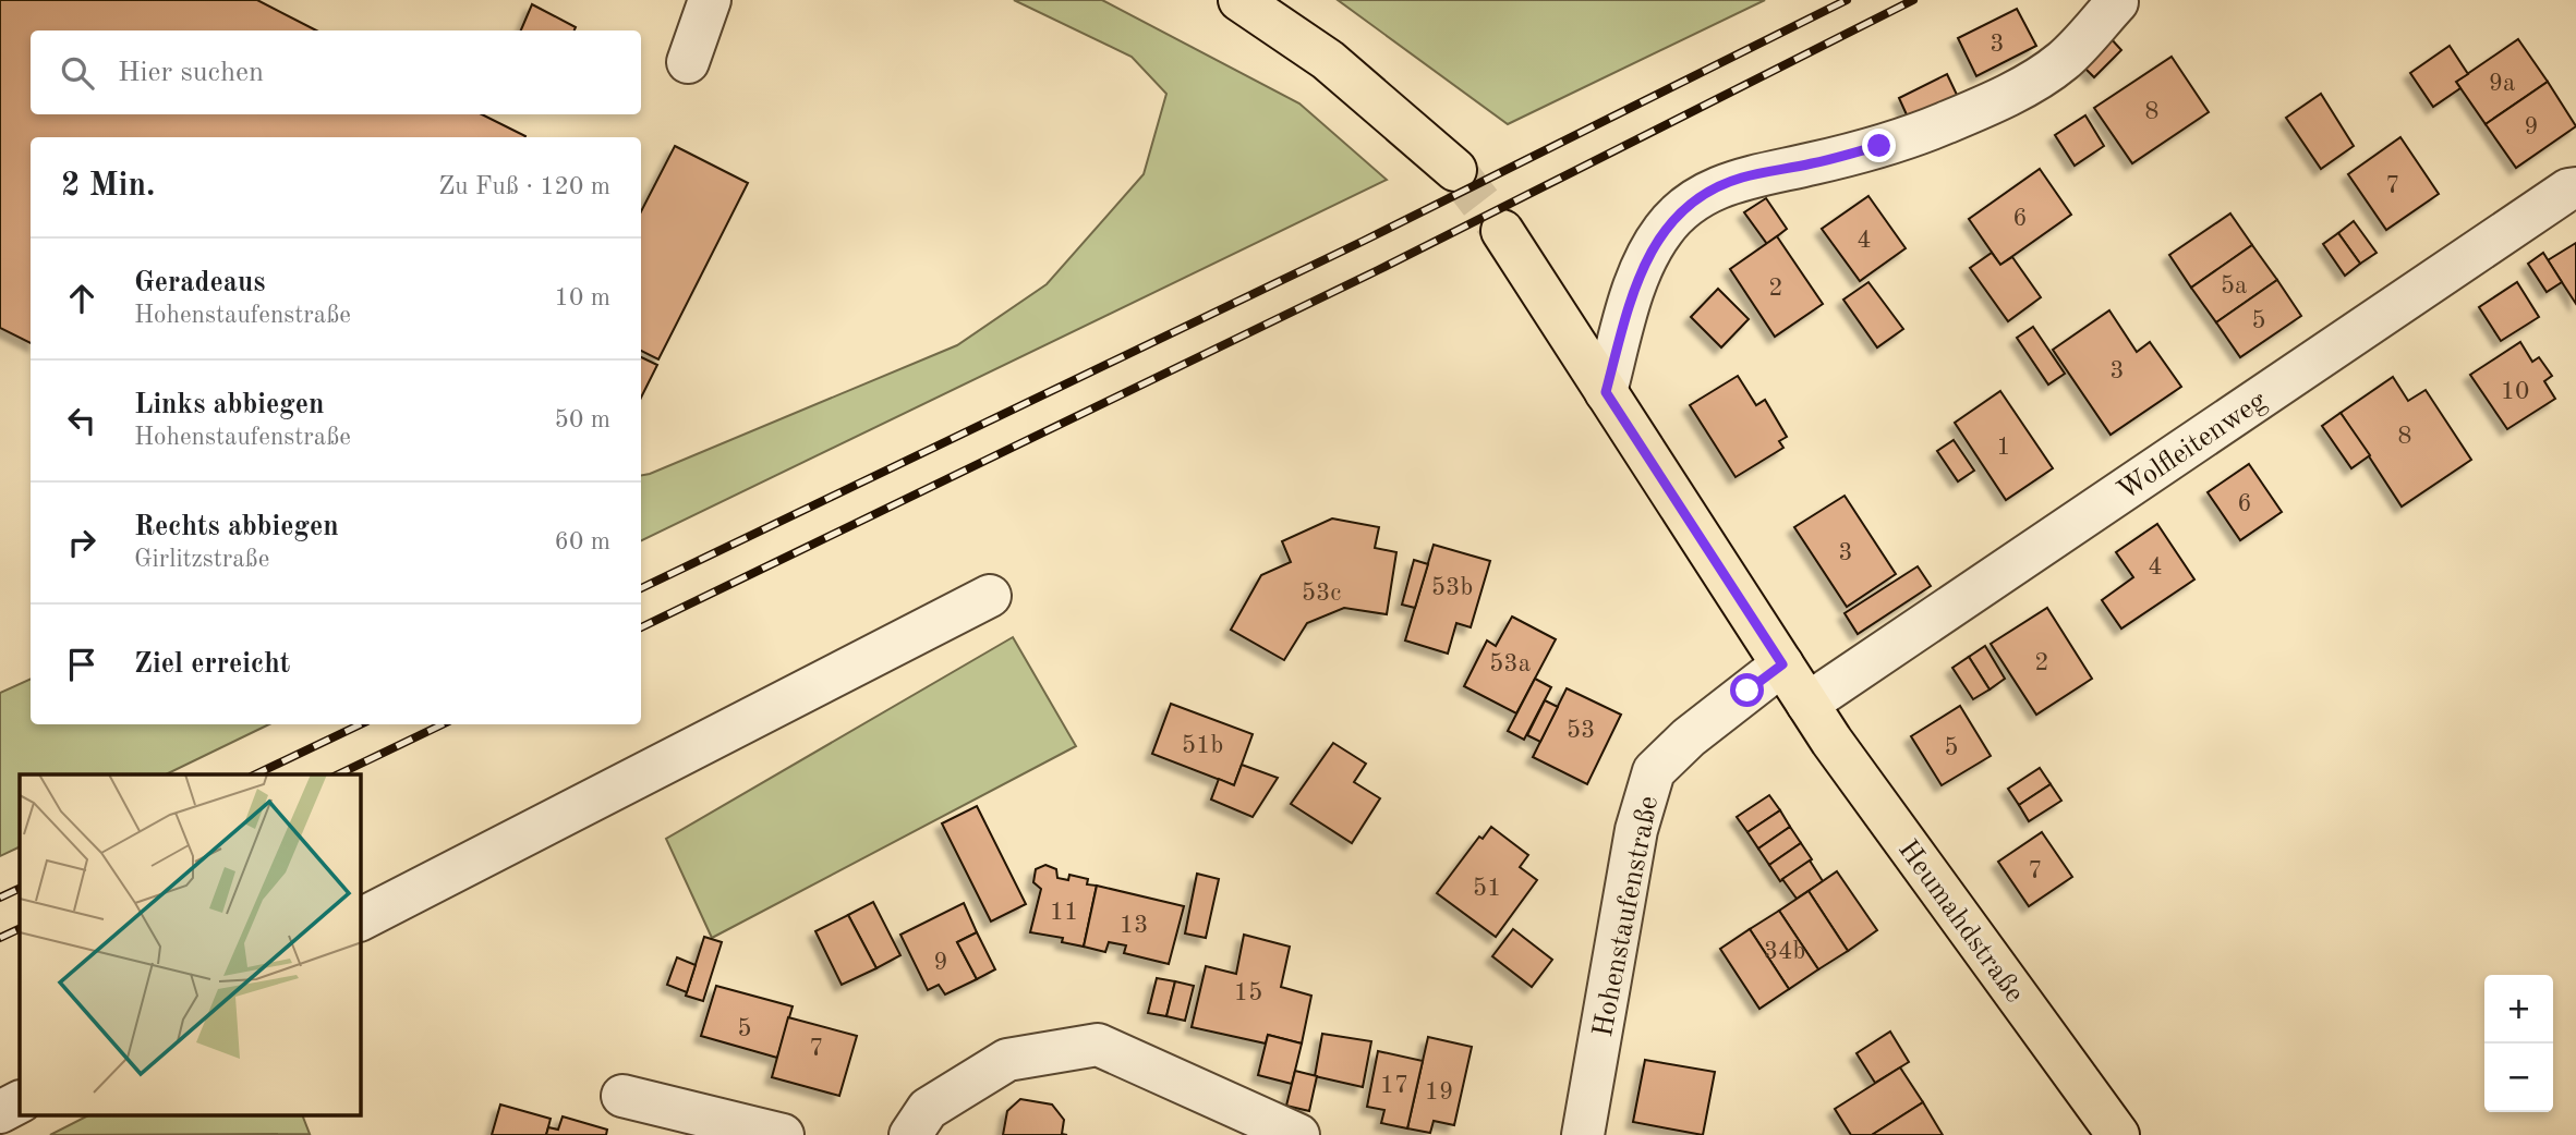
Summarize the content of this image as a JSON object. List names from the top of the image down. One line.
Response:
{"streets":{"main road":["Heumahdstraße"],"street":["Wolfleitenweg","Hohenstaufenstraße"]},"crossings":[["Wolfleitenweg","Heumahdstraße"]],"house_numbers":["3","9a","8","9","7","6","4","5a","2","5","3","10","8","1","6","3","4","53b","53c","2","53a","53","51b","5","7","51","11","13","34b","9","15","5","7","17","19"],"page":{"search":"Hier suchen","heading":["2 Min.","Zu Fuß · 120 m"],"list":[["Geradeaus","Hohenstaufenstraße","10 m"],["Links abbiegen","Hohenstaufenstraße","50 m"],["Rechts abbiegen","Girlitzstraße","60 m"],"Ziel erreicht"],"map_buttons":["+","−"]}}
